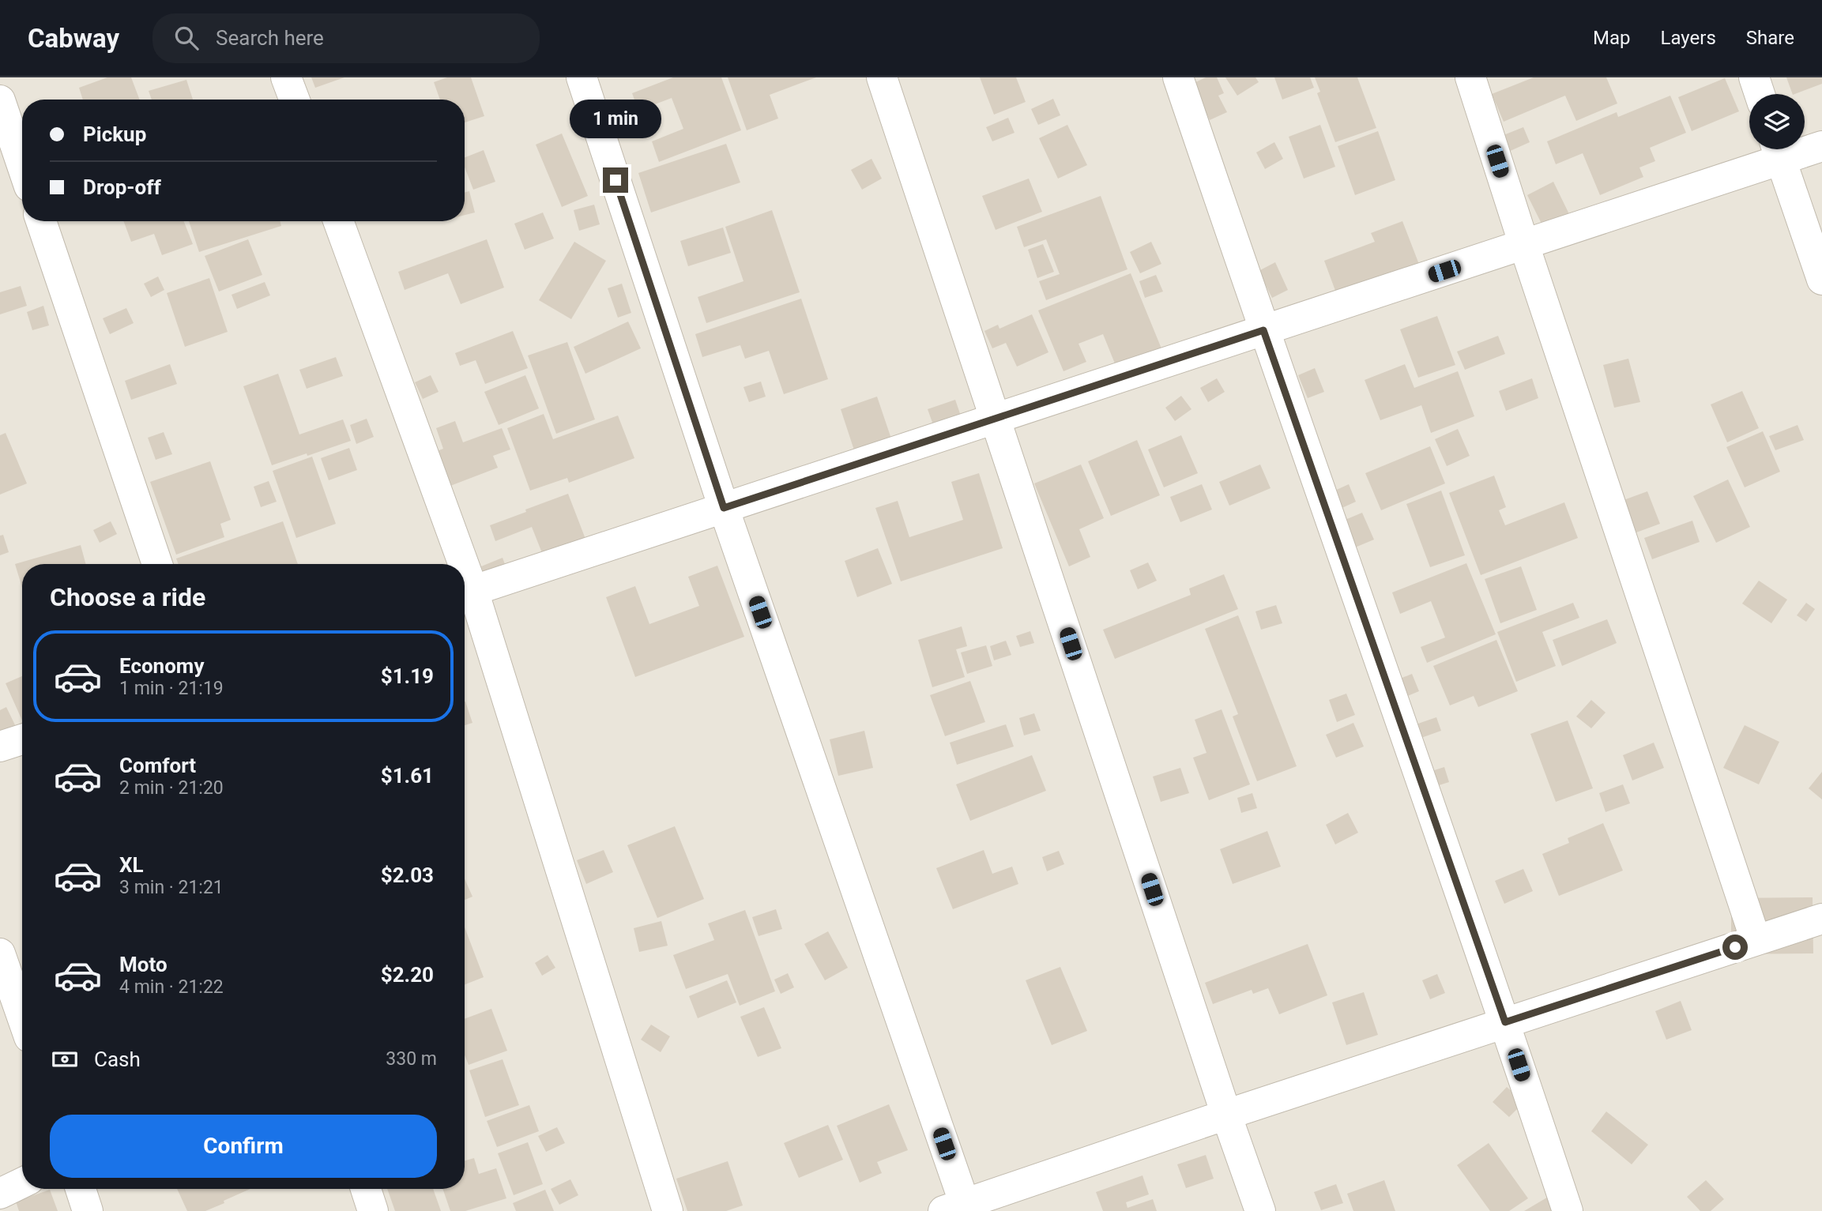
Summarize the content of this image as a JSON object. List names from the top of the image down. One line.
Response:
{"page":{"header":"Cabway","search":"Search here","nav":["Map","Layers","Share"],"bubble":"1 min","banner":["Pickup","Drop-off"],"heading":"Choose a ride","list":[{"name":"Economy","note":"1 min · 21:19","value":"$1.19"},{"name":"Comfort","note":"2 min · 21:20","value":"$1.61"},{"name":"XL","note":"3 min · 21:21","value":"$2.03"},{"name":"Moto","note":"4 min · 21:22","value":"$2.20"}],"pay":["Cash","330 m"],"buttons":"Confirm"}}
